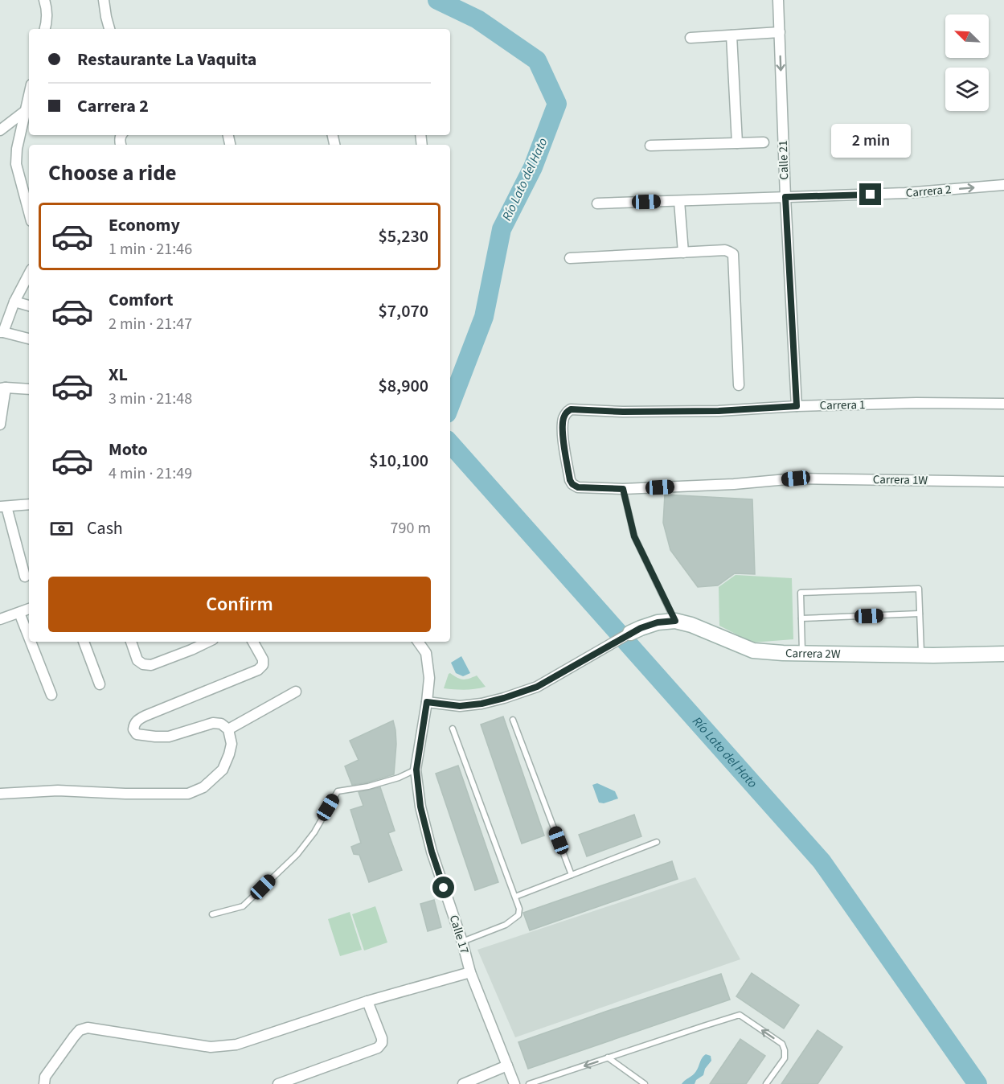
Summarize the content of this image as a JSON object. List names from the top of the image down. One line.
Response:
{"streets":{"street":["Calle 21","Carrera 2","Carrera 1","Carrera 1W","Carrera 2W","Calle 17"]},"crossings":[["Calle 21","Carrera 2"],["Calle 21","Carrera 1"],["Carrera 1","Carrera 1W"]],"one_way":["Carrera 2"],"water":["Río Lato del Hato"],"north":"top left","page":{"banner":["Restaurante La Vaquita","Carrera 2"],"bubble":"2 min","heading":"Choose a ride","list":[{"name":"Economy","note":"1 min · 21:46","value":"$5,230"},{"name":"Comfort","note":"2 min · 21:47","value":"$7,070"},{"name":"XL","note":"3 min · 21:48","value":"$8,900"},{"name":"Moto","note":"4 min · 21:49","value":"$10,100"}],"pay":["Cash","790 m"],"buttons":"Confirm"}}
